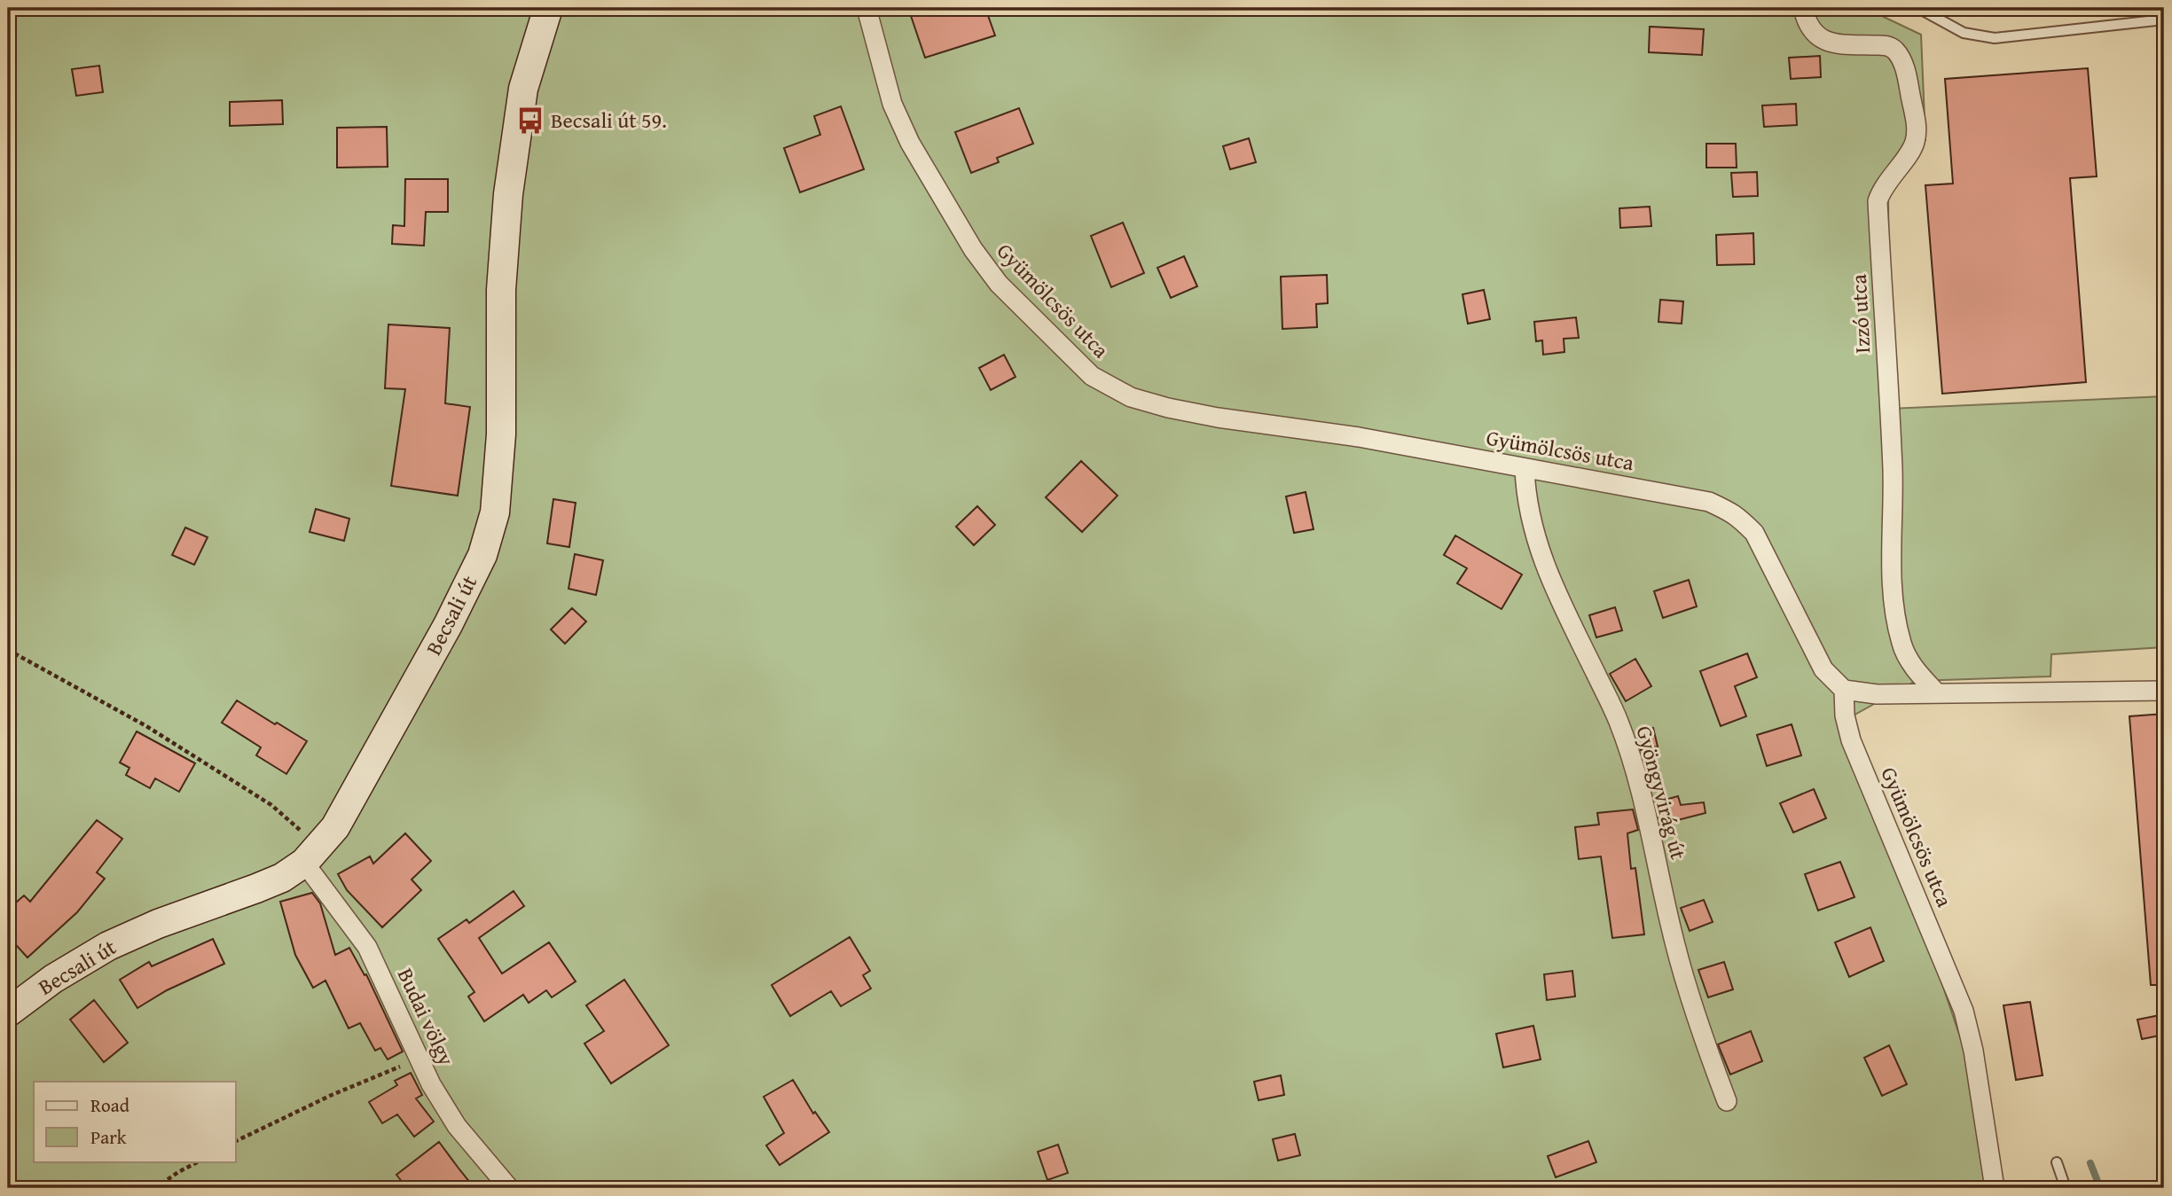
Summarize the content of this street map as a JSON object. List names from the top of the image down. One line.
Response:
{"streets":{"main road":["Becsali út"],"street":["Gyümölcsös utca","Izzó utca","Gyöngyvirág út","Budai völgy"]},"crossings":[["Gyümölcsös utca","Gyöngyvirág út"],["Becsali út","Budai völgy"]],"places":{"bus stop":["Becsali út 59."]},"legend":["Road","Park"]}
